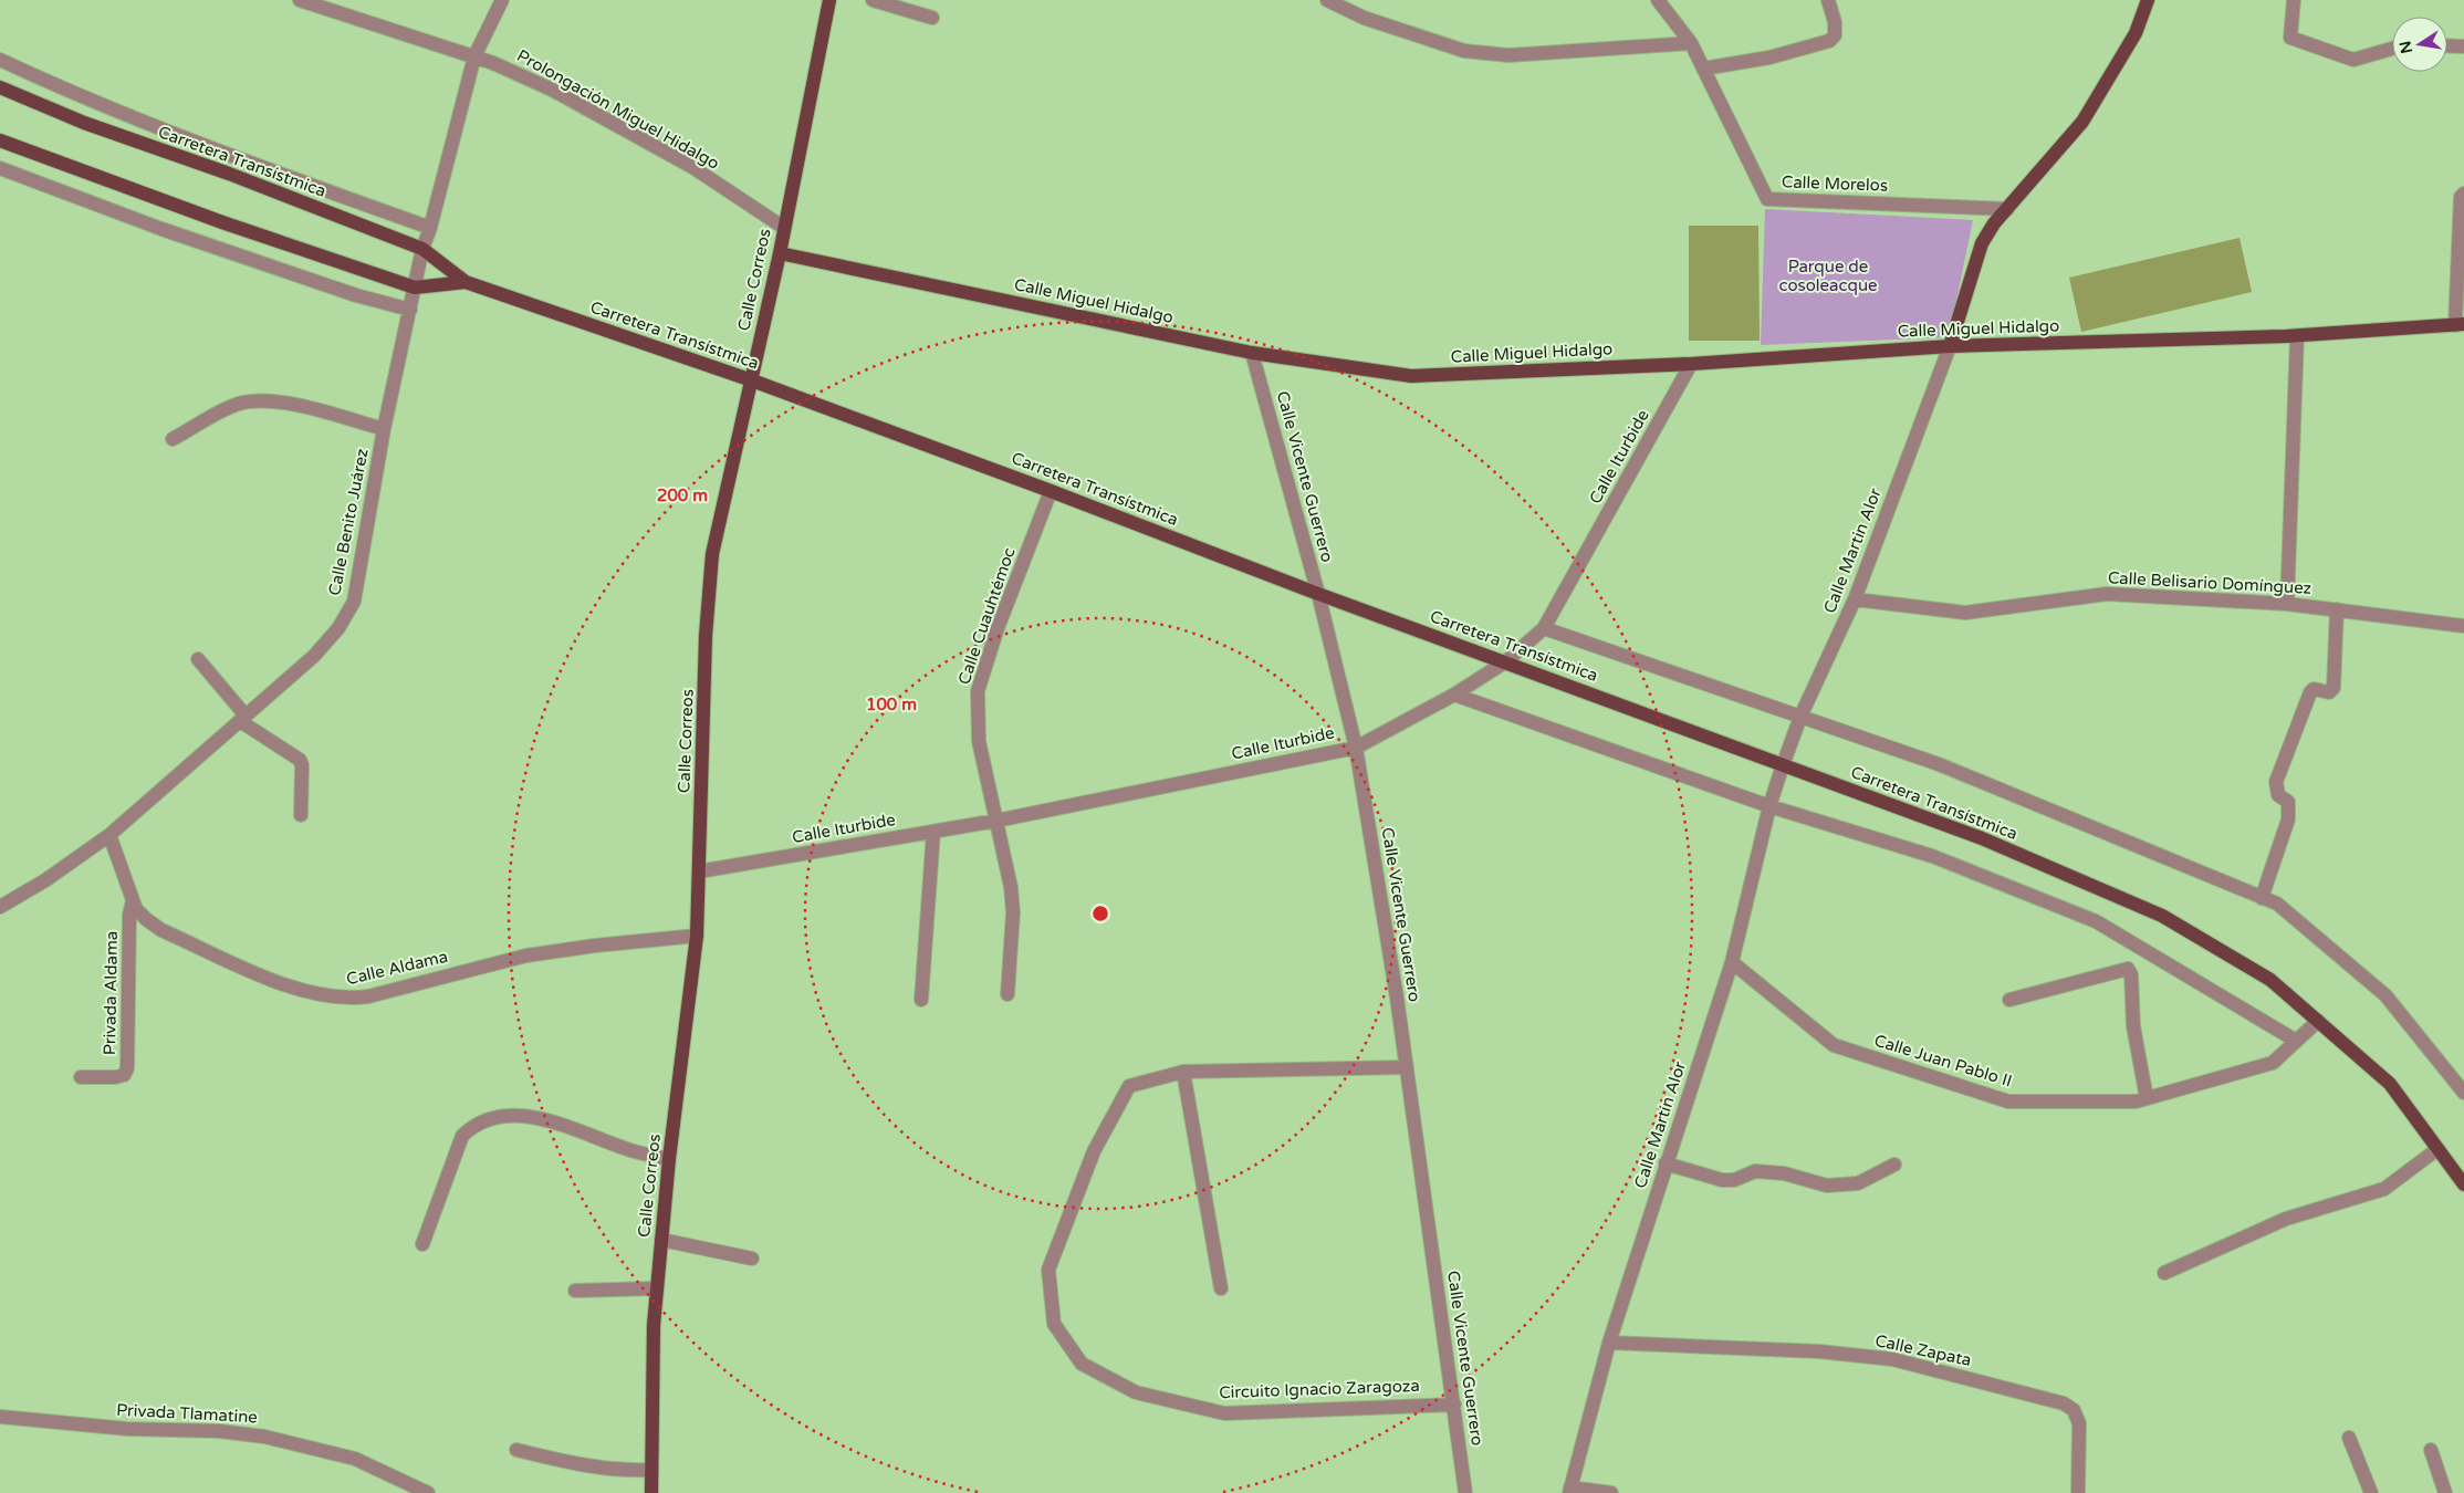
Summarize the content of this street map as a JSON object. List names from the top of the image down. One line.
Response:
{"streets":{"main road":["Carretera Transístmica","Calle Correos","Calle Miguel Hidalgo"],"street":["Prolongación Miguel Hidalgo","Calle Morelos","Calle Iturbide","Calle Vicente Guerrero","Calle Benito Juárez","Calle Martin Alor","Calle Belisario Domínguez","Calle Cuauhtémoc","Calle Aldama","Privada Aldama","Calle Juan Pablo II","Calle Martín Alor","Calle Zapata","Circuito Ignacio Zaragoza","Privada Tlamatine"]},"crossings":[["Prolongación Miguel Hidalgo","Calle Correos"],["Prolongación Miguel Hidalgo","Calle Benito Juárez"],["Carretera Transístmica","Calle Correos"],["Carretera Transístmica","Calle Iturbide"],["Carretera Transístmica","Calle Vicente Guerrero"],["Carretera Transístmica","Calle Benito Juárez"],["Carretera Transístmica","Calle Martin Alor"],["Carretera Transístmica","Calle Cuauhtémoc"],["Carretera Transístmica","Calle Juan Pablo II"],["Carretera Transístmica","Calle Martín Alor"],["Calle Correos","Calle Miguel Hidalgo"],["Calle Correos","Calle Iturbide"],["Calle Correos","Calle Aldama"],["Calle Miguel Hidalgo","Calle Iturbide"],["Calle Miguel Hidalgo","Calle Vicente Guerrero"],["Calle Miguel Hidalgo","Calle Martin Alor"],["Calle Iturbide","Calle Vicente Guerrero"],["Calle Iturbide","Calle Cuauhtémoc"],["Calle Vicente Guerrero","Circuito Ignacio Zaragoza"],["Calle Benito Juárez","Calle Aldama"],["Calle Martin Alor","Calle Belisario Domínguez"],["Calle Martin Alor","Calle Martín Alor"],["Calle Aldama","Privada Aldama"],["Calle Juan Pablo II","Calle Martín Alor"],["Calle Martín Alor","Calle Zapata"]],"parks":["Parque de cosoleacque"],"north":"left","rings":["200 m","100 m"]}
